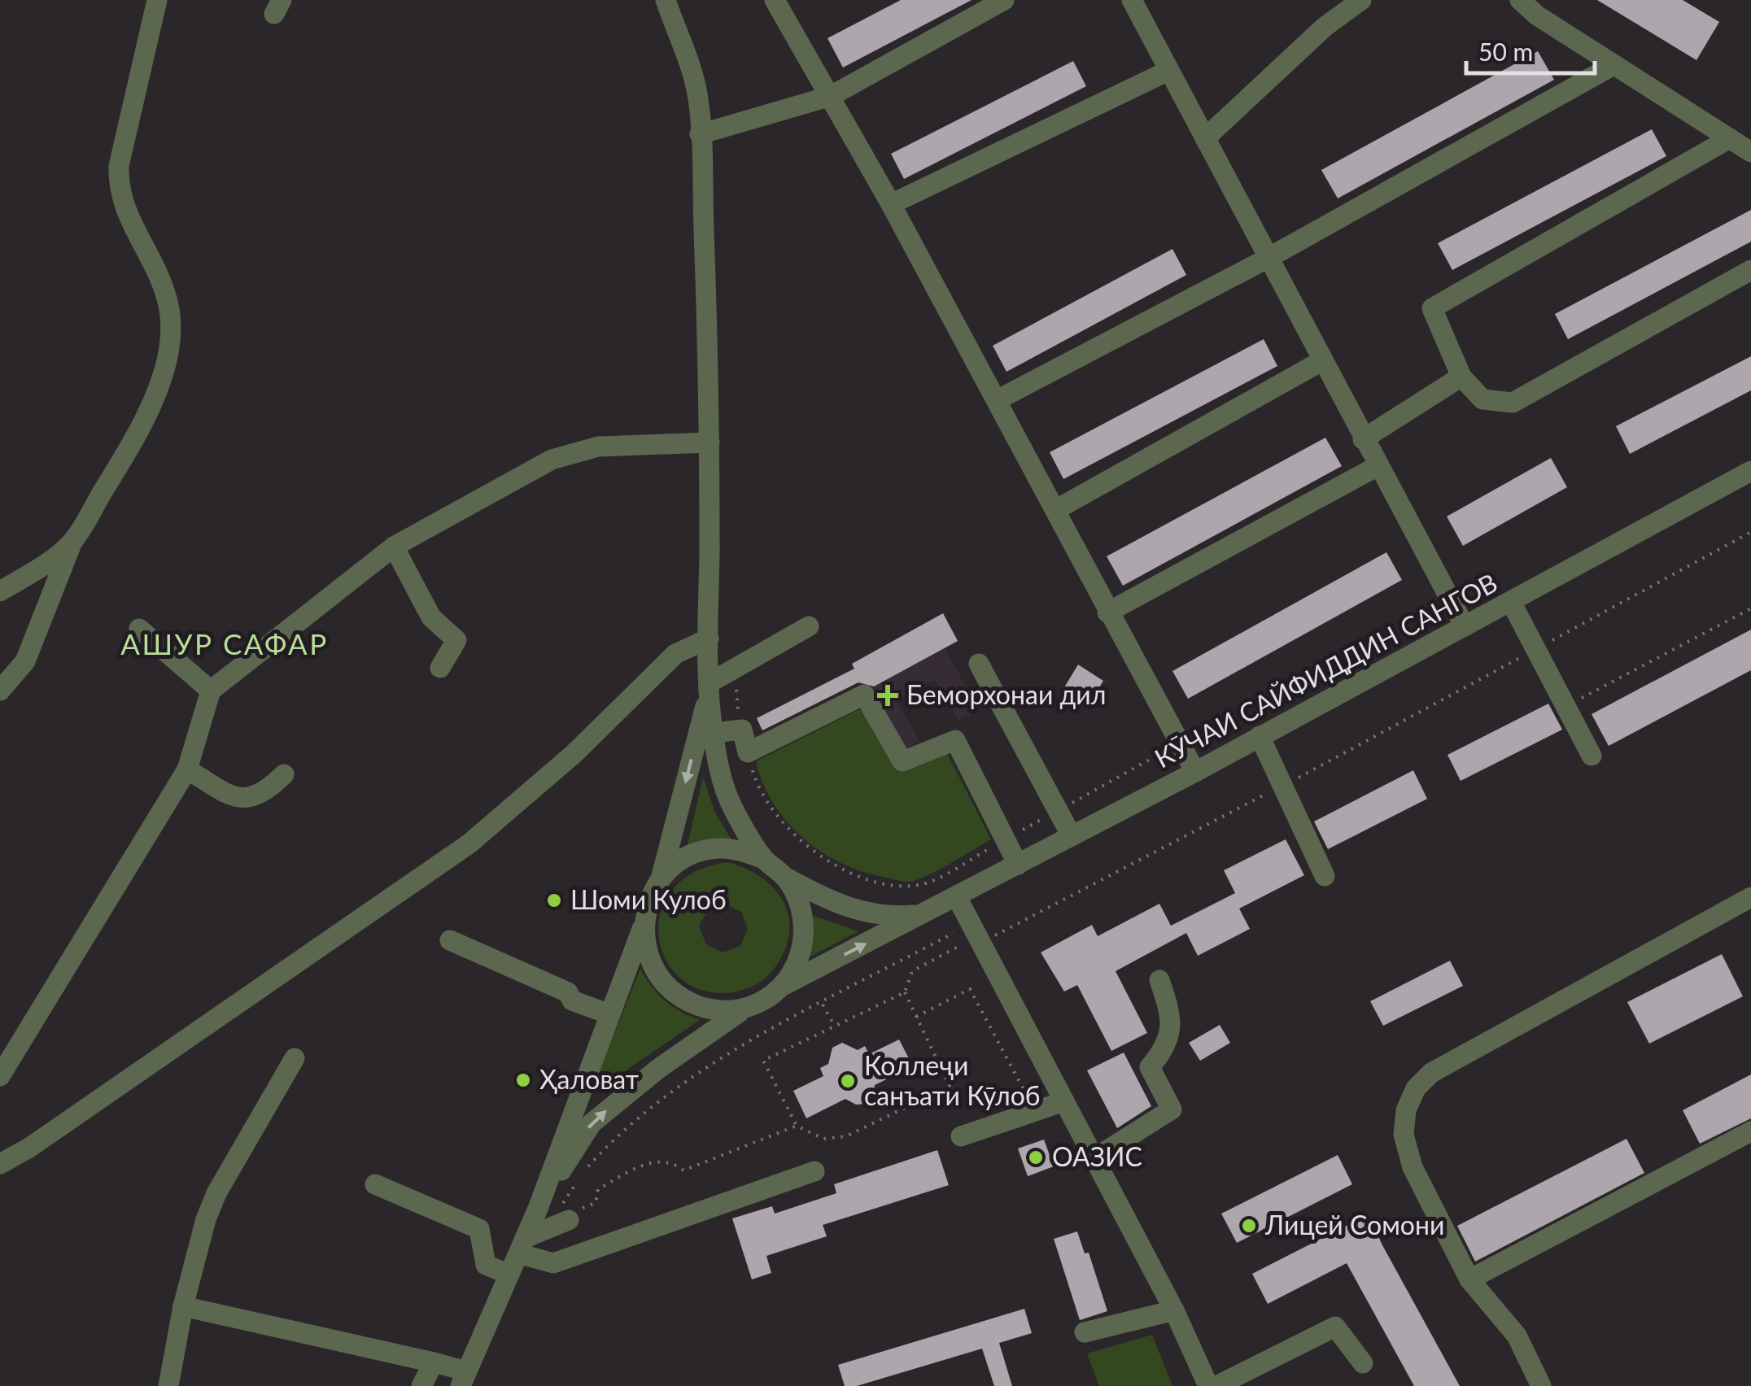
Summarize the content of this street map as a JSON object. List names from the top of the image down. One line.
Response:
{"streets":{"street":["КӮЧАИ САЙФИДДИН САНГОВ"]},"districts":["АШУР САФАР"],"places":{"health":["Беморхонаи дил"],"other":["Шоми Кулоб","Ҳаловат","Коллеҷи санъати Кӯлоб","ОАЗИС","Лицей Сомони"]},"scale_bar":"50 m"}
